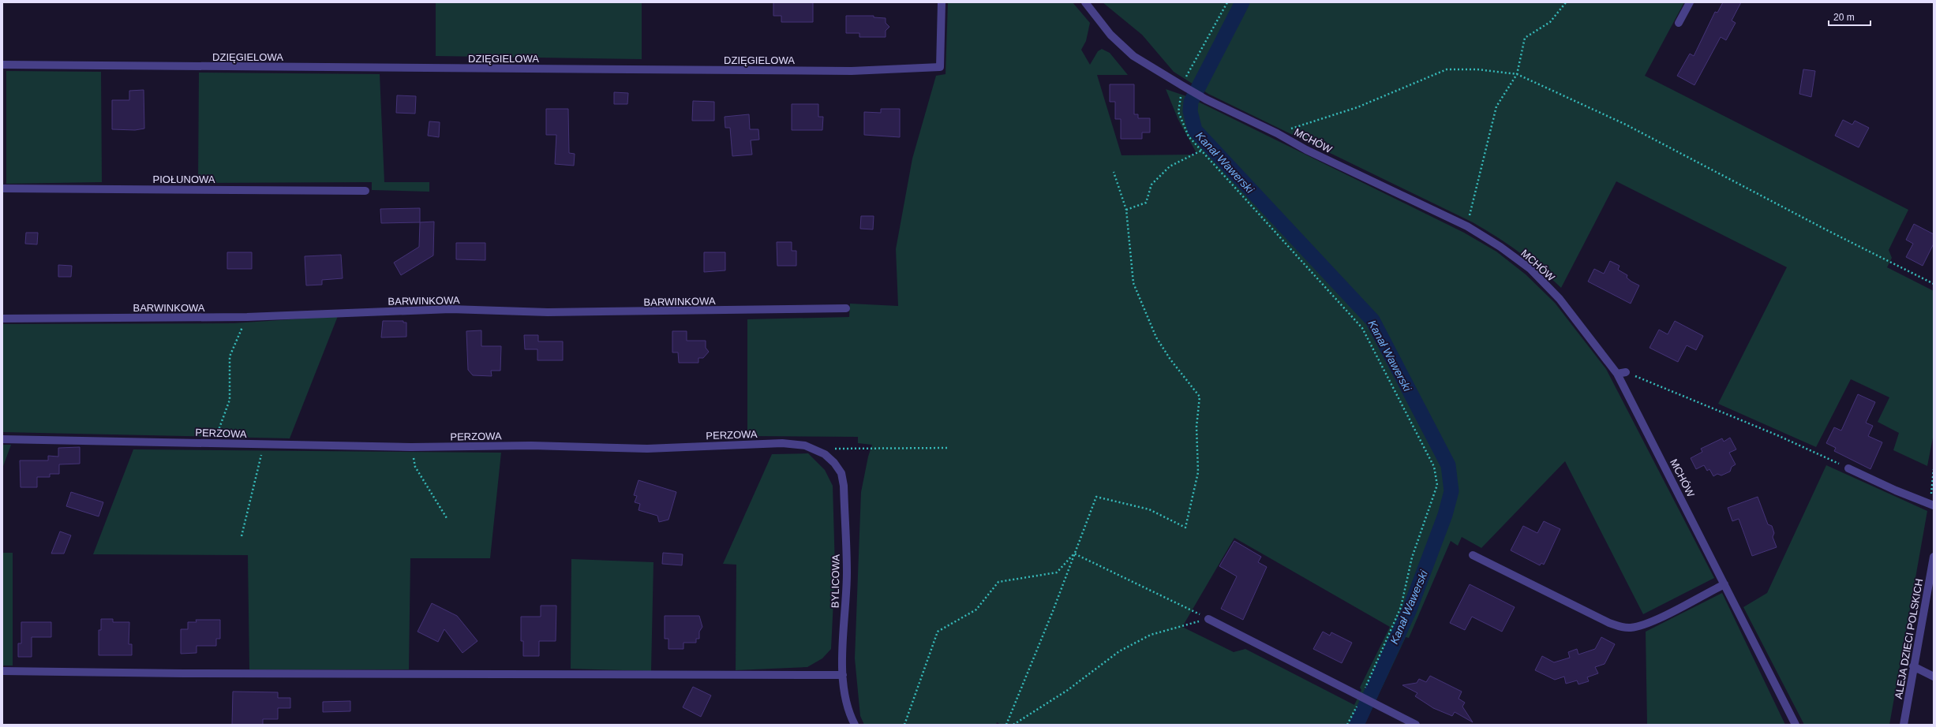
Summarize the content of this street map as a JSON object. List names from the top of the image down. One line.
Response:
{"streets":{"street":["DZIĘGIELOWA","MCHÓW","PIOŁUNOWA","BARWINKOWA","PERZOWA","BYLICOWA","ALEJA DZIECI POLSKICH"]},"crossings":[["PERZOWA","BYLICOWA"]],"water":["Kanał Wawerski"],"scale_bar":"20 m"}
